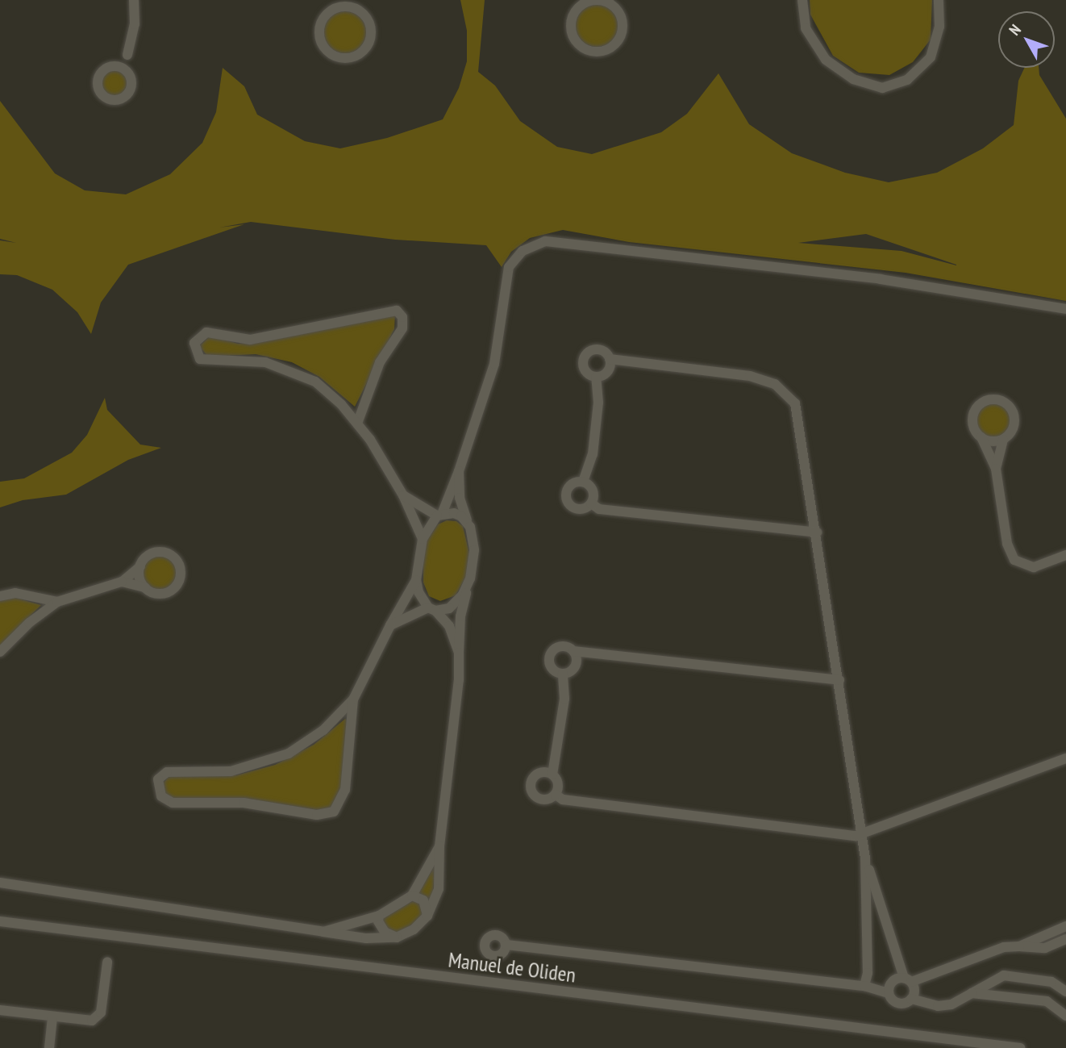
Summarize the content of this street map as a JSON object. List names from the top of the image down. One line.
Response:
{"streets":{"street":["Manuel de Oliden"]},"north":"top left"}
